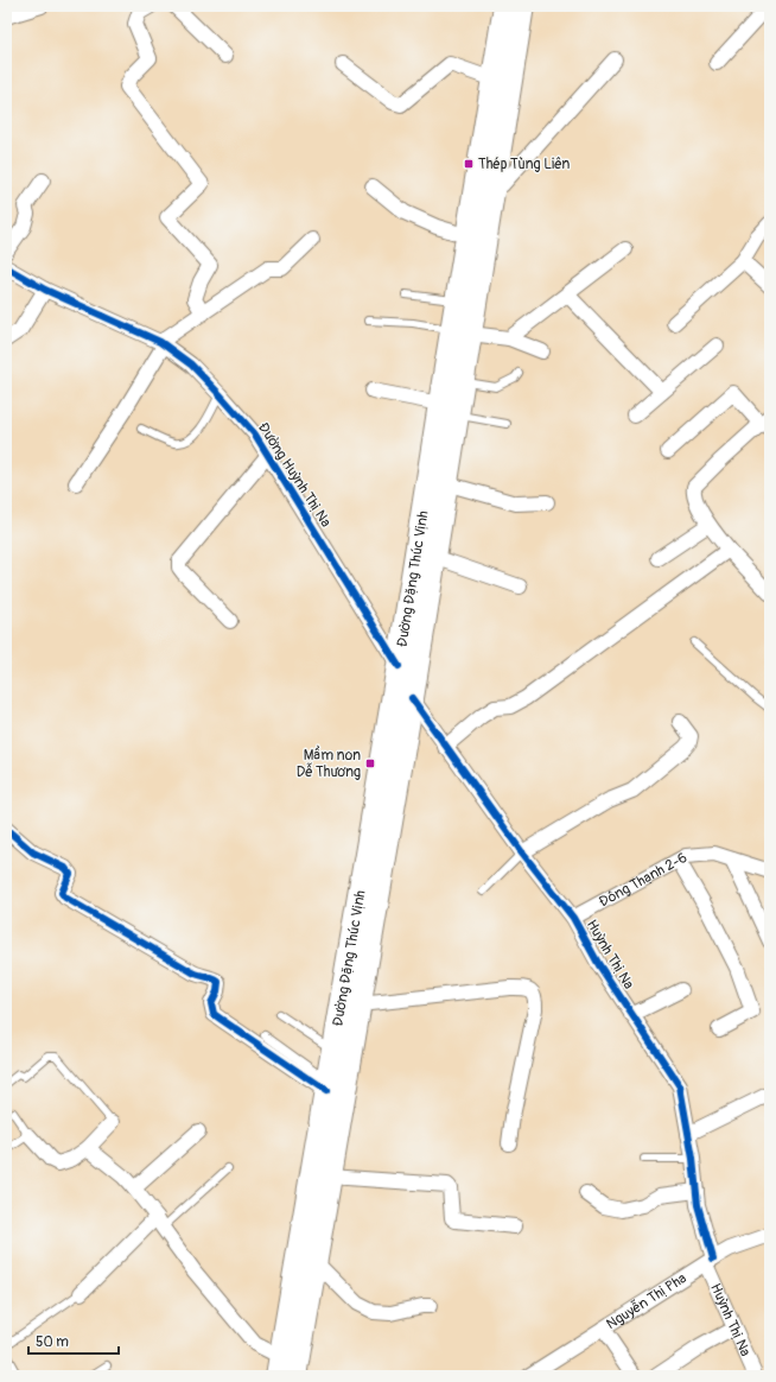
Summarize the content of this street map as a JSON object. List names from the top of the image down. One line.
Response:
{"streets":{"main road":["Đường Đặng Thúc Vịnh"],"street":["Đường Huỳnh Thị Na","Đông Thạnh 2-6","Huỳnh Thị Na","Nguyễn Thị Pha"]},"crossings":[["Đường Huỳnh Thị Na","Đường Đặng Thúc Vịnh"],["Đường Đặng Thúc Vịnh","Huỳnh Thị Na"],["Đông Thạnh 2-6","Huỳnh Thị Na"],["Huỳnh Thị Na","Nguyễn Thị Pha"]],"places":{"transit":["Thép Tùng Liên","Mầm non Dễ Thương"]},"scale_bar":"50 m"}
